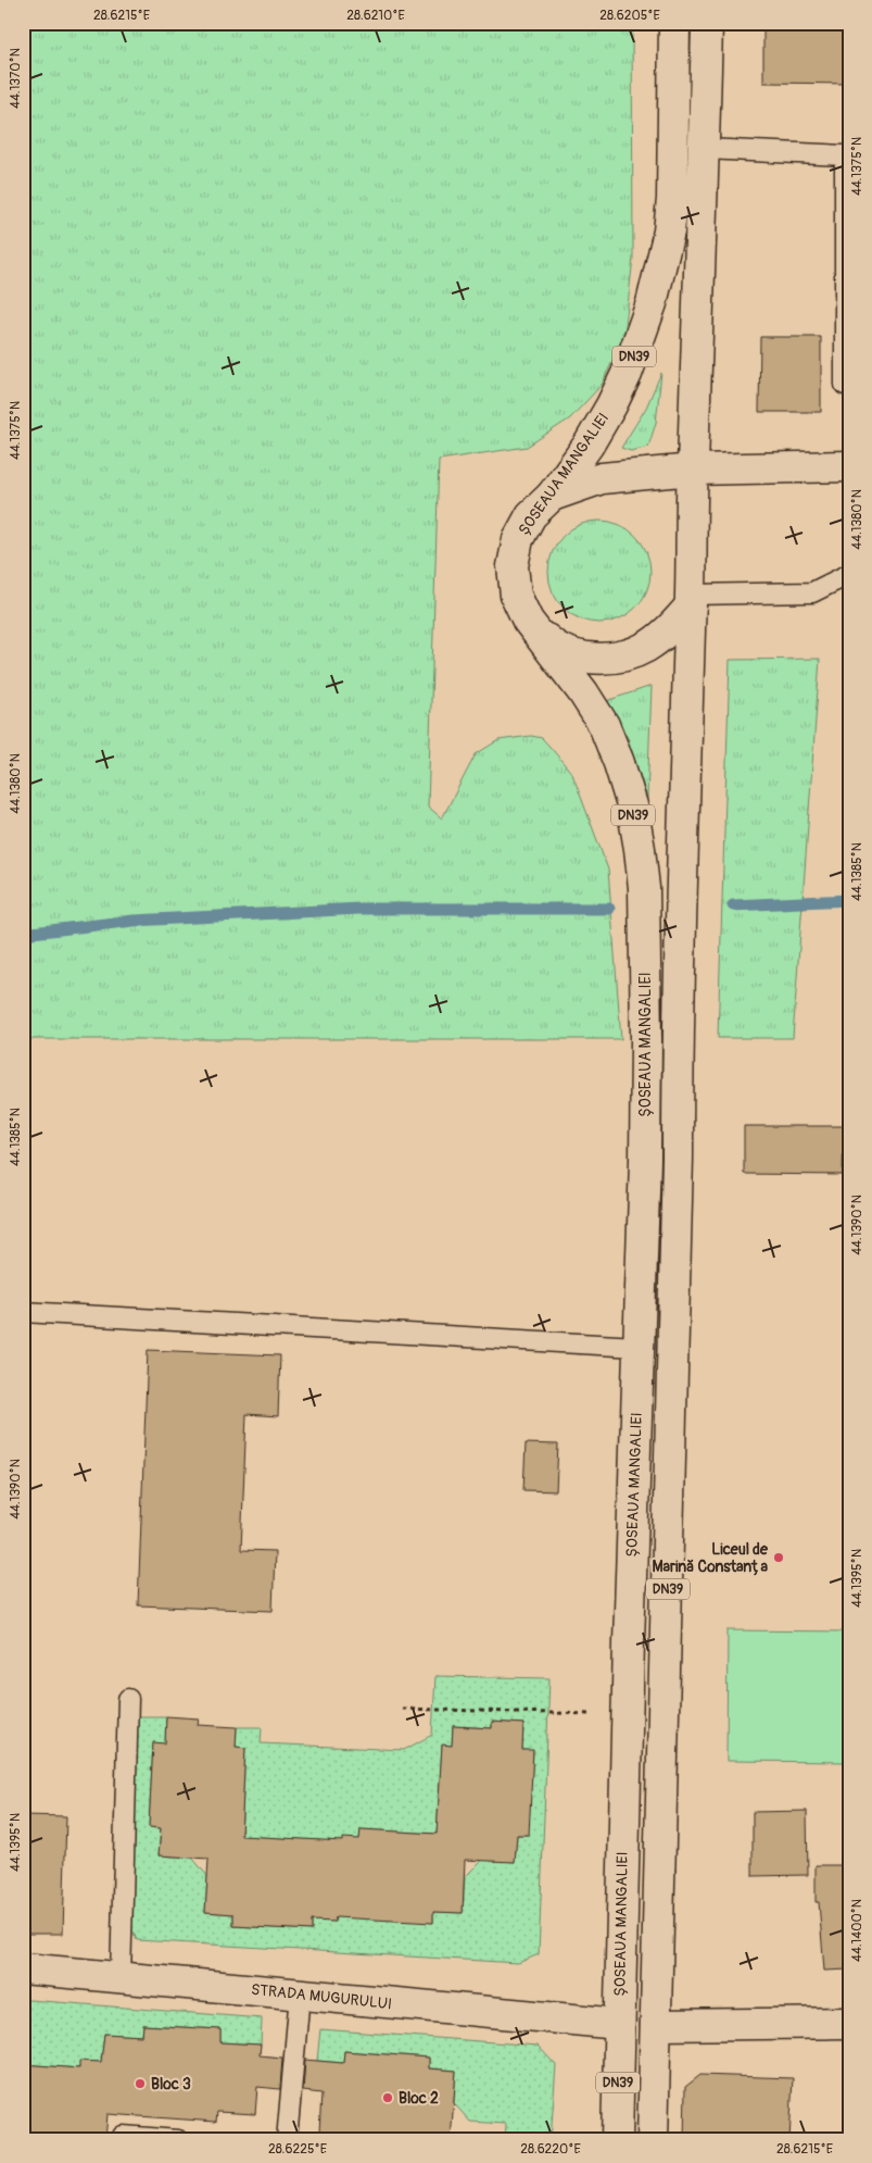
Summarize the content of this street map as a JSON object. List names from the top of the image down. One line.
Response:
{"streets":{"main road":["DN39","ȘOSEAUA MANGALIEI","STRADA MUGURULUI"]},"crossings":[["DN39","ȘOSEAUA MANGALIEI"],["ȘOSEAUA MANGALIEI","STRADA MUGURULUI"]],"places":["Liceul de Marină Constanța","Bloc 3","Bloc 2"],"coordinates":["28.6215°E","28.6210°E","28.6205°E","44.1370°N","44.1375°N","44.1380°N","44.1385°N","44.1390°N","44.1395°N","44.1400°N","28.6225°E","28.6220°E"]}
